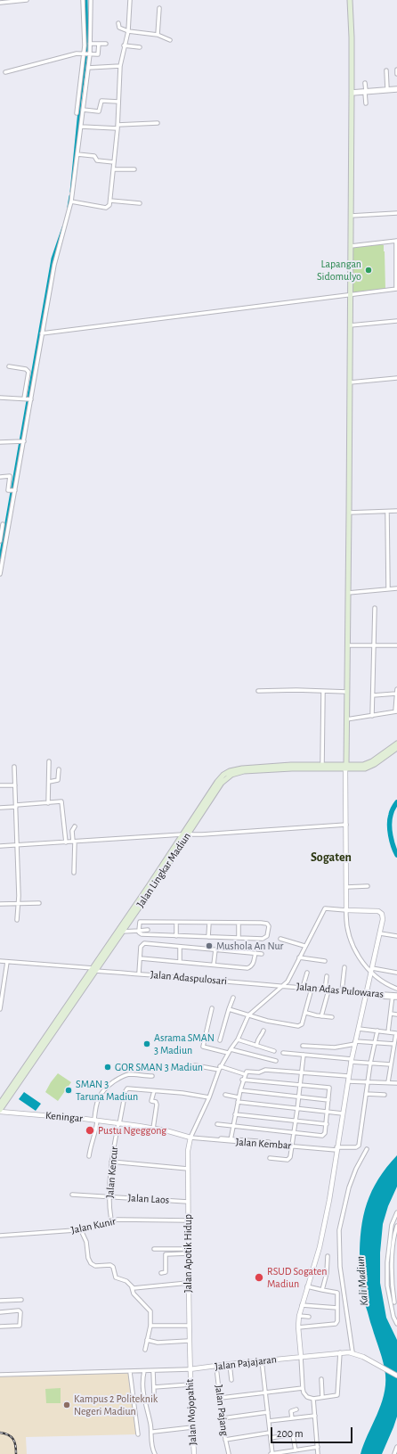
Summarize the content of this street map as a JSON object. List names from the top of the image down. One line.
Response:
{"streets":{"main road":["Jalan Lingkar Madiun"],"street":["Jalan Adaspulosari","Jalan Adas Pulowaras","Keningar","Jalan Kembar","Jalan Kencur","Jalan Laos","Jalan Kunir","Jalan Apotik Hidup","Jalan Pajajaran","Jalan Pajang","Jalan Mojopahit"]},"crossings":[["Jalan Lingkar Madiun","Jalan Adaspulosari"],["Jalan Lingkar Madiun","Keningar"],["Jalan Adaspulosari","Jalan Adas Pulowaras"],["Keningar","Jalan Kembar"],["Keningar","Jalan Kencur"],["Keningar","Jalan Apotik Hidup"],["Jalan Kembar","Jalan Apotik Hidup"],["Jalan Kencur","Jalan Laos"],["Jalan Kencur","Jalan Kunir"],["Jalan Laos","Jalan Apotik Hidup"],["Jalan Kunir","Jalan Apotik Hidup"],["Jalan Apotik Hidup","Jalan Pajajaran"],["Jalan Apotik Hidup","Jalan Mojopahit"],["Jalan Pajajaran","Jalan Pajang"],["Jalan Pajajaran","Jalan Mojopahit"]],"districts":["Sogaten"],"water":["Kali Madiun"],"places":["Lapangan Sidomulyo","Mushola An Nur","Asrama SMAN 3 Madiun","GOR SMAN 3 Madiun","SMAN 3 Taruna Madiun","Pustu Ngeggong","RSUD Sogaten Madiun","Kampus 2 Politeknik Negeri Madiun"],"scale_bar":"200 m"}
